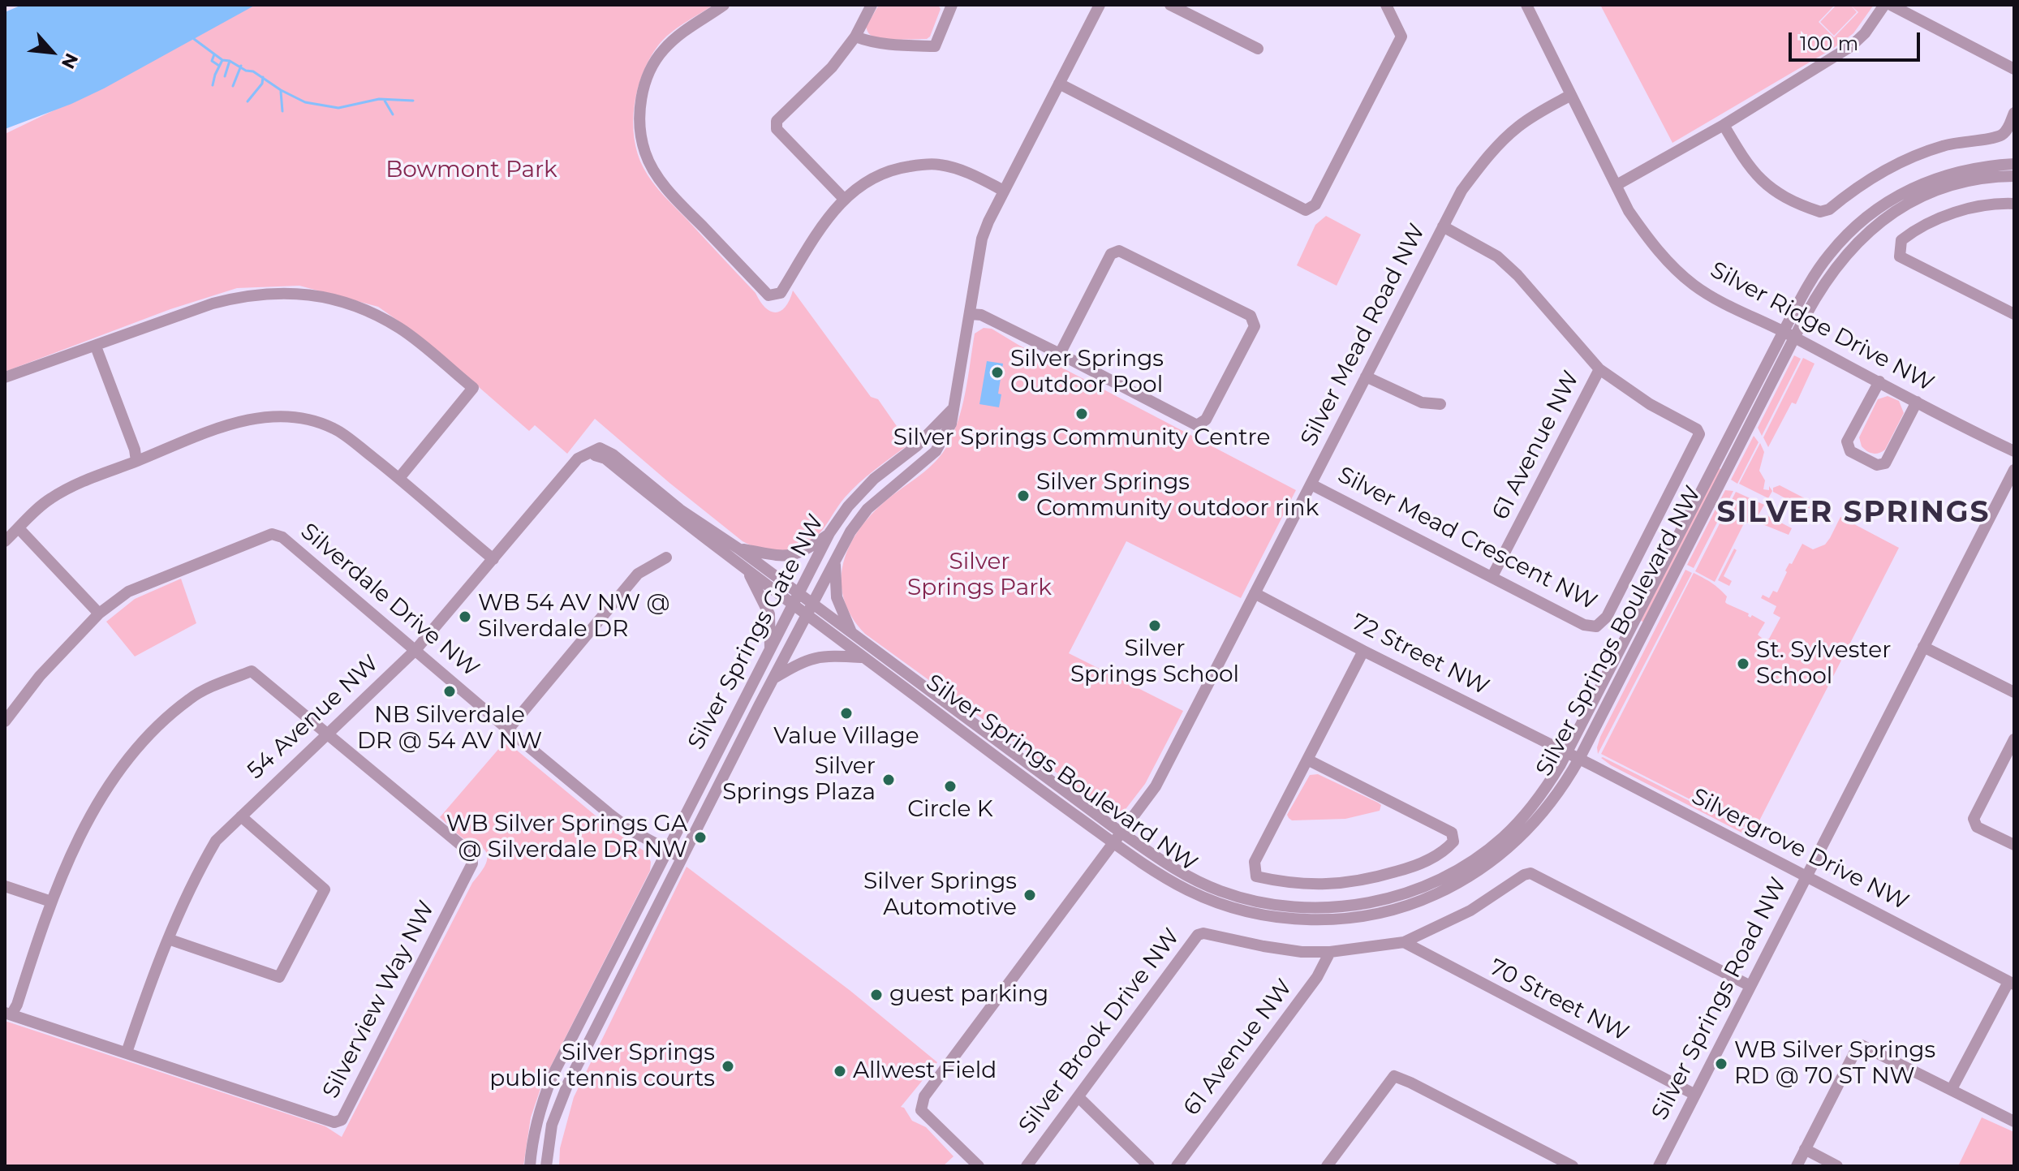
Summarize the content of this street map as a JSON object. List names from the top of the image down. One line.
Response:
{"streets":{"street":["Silver Ridge Drive NW","Silver Mead Road NW","61 Avenue NW","Silver Mead Crescent NW","Silverdale Drive NW","Silver Springs Boulevard NW","Silver Springs Gate NW","72 Street NW","54 Avenue NW","Silvergrove Drive NW","Silver Springs Road NW","Silverview Way NW","70 Street NW","Silver Brook Drive NW"]},"crossings":[["Silver Ridge Drive NW","Silver Mead Road NW"],["Silver Ridge Drive NW","Silver Springs Boulevard NW"],["Silver Mead Road NW","Silver Mead Crescent NW"],["Silver Mead Road NW","Silver Springs Boulevard NW"],["Silver Mead Road NW","72 Street NW"],["61 Avenue NW","Silver Mead Crescent NW"],["61 Avenue NW","Silver Brook Drive NW"],["Silverdale Drive NW","Silver Springs Gate NW"],["Silverdale Drive NW","54 Avenue NW"],["Silver Springs Boulevard NW","Silver Springs Gate NW"],["Silver Springs Boulevard NW","72 Street NW"],["Silver Springs Boulevard NW","54 Avenue NW"],["Silver Springs Boulevard NW","Silvergrove Drive NW"],["72 Street NW","Silvergrove Drive NW"],["54 Avenue NW","Silverview Way NW"],["Silvergrove Drive NW","Silver Springs Road NW"],["Silver Springs Road NW","70 Street NW"],["Silver Springs Road NW","Silver Brook Drive NW"],["70 Street NW","Silver Brook Drive NW"]],"districts":["SILVER SPRINGS"],"parks":["Bowmont Park","Silver Springs Park"],"places":["Silver Springs Outdoor Pool","Silver Springs Community Centre","Silver Springs Community outdoor rink","WB 54 AV NW @ Silverdale DR","Silver Springs School","St. Sylvester School","NB Silverdale DR @ 54 AV NW","Value Village","Silver Springs Plaza","Circle K","WB Silver Springs GA @ Silverdale DR NW","Silver Springs Automotive","guest parking","WB Silver Springs RD @ 70 ST NW","Silver Springs public tennis courts","Allwest Field"],"scale_bar":"100 m","north":"bottom right"}
